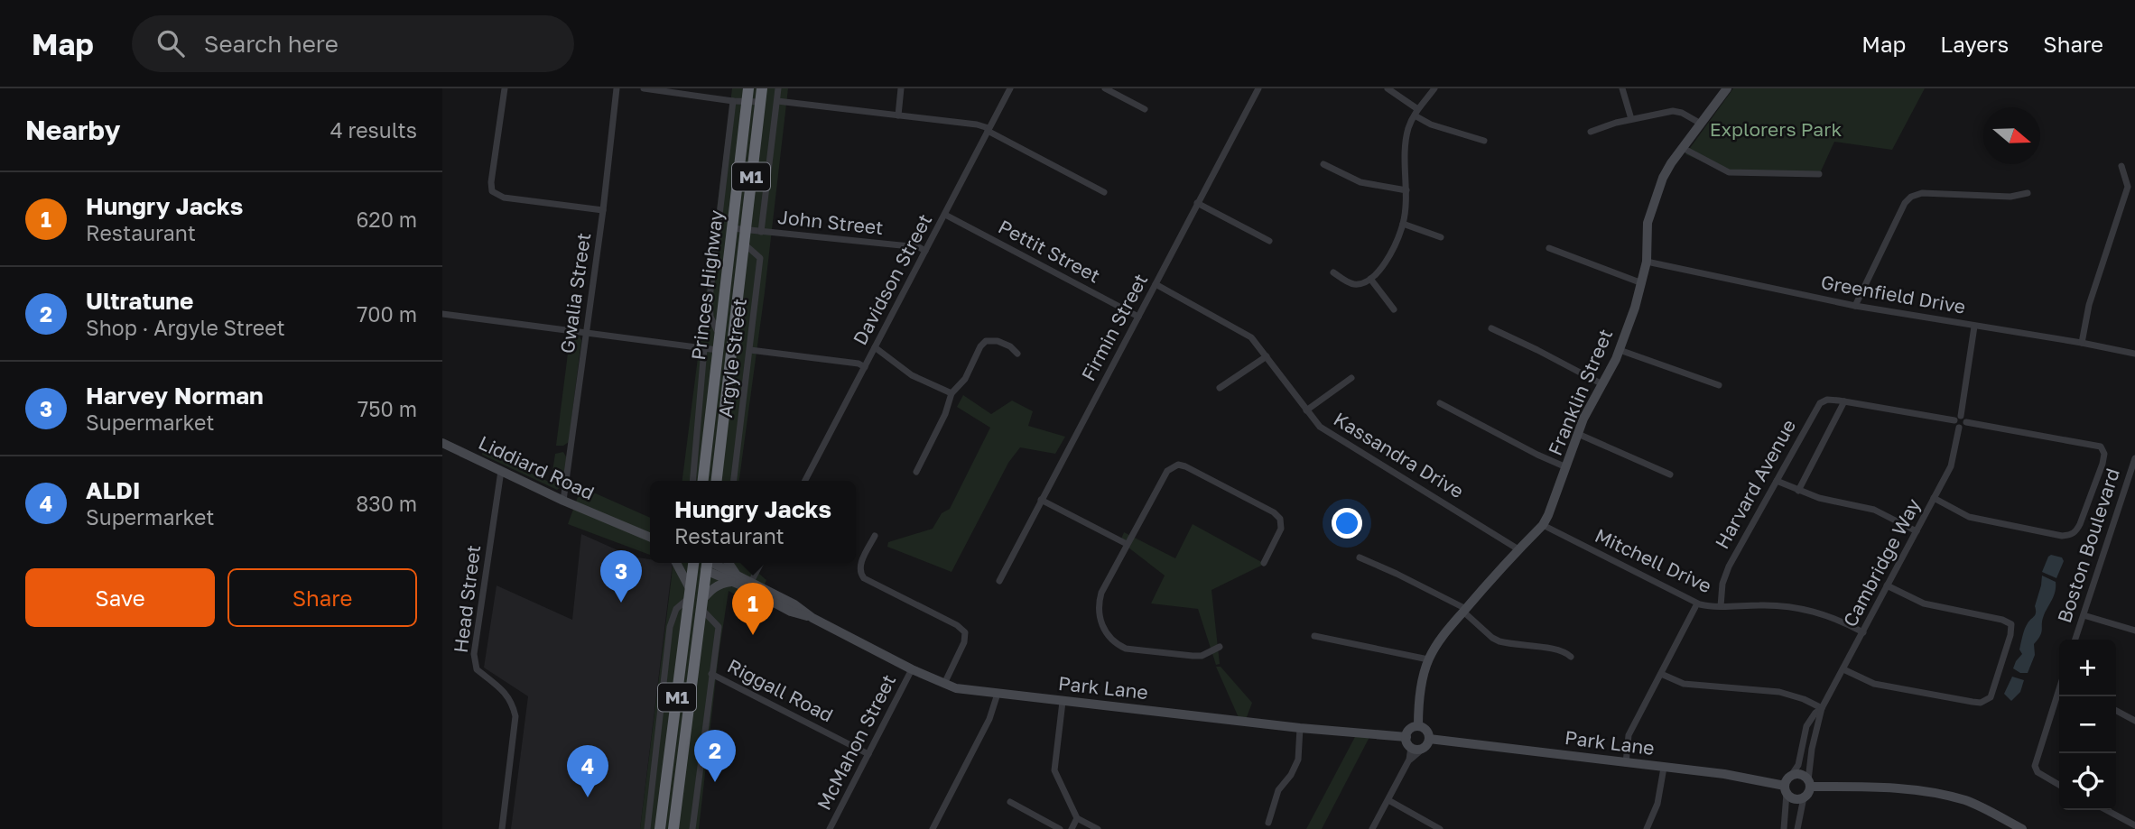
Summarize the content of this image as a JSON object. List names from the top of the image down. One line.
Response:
{"streets":{"highway":["M1","Princes Highway"],"street":["John Street","Pettit Street","Davidson Street","Gwalia Street","Greenfield Drive","Firmin Street","Argyle Street","Franklin Street","Kassandra Drive","Liddiard Road","Harvard Avenue","Boston Boulevard","Mitchell Drive","Cambridge Way","Head Street","Park Lane","Riggall Road","McMahon Street"]},"crossings":[["John Street","Davidson Street"],["John Street","Princes Highway"],["Pettit Street","Davidson Street"],["Pettit Street","Firmin Street"],["Princes Highway","Argyle Street"],["Gwalia Street","Liddiard Road"],["Greenfield Drive","Franklin Street"],["Firmin Street","Kassandra Drive"],["Franklin Street","Kassandra Drive"],["Franklin Street","Mitchell Drive"],["Franklin Street","Park Lane"],["Liddiard Road","Head Street"],["Harvard Avenue","Mitchell Drive"],["Harvard Avenue","Cambridge Way"],["Mitchell Drive","Cambridge Way"],["Cambridge Way","Park Lane"],["Park Lane","McMahon Street"],["Riggall Road","McMahon Street"]],"parks":["Explorers Park"],"north":"right","page":{"header":"Map","search":"Search here","nav":["Map","Layers","Share"],"heading":["Nearby","4 results"],"list":[{"mark":"1","name":"Hungry Jacks","note":"Restaurant","value":"620 m"},{"mark":"2","name":"Ultratune","note":"Shop · Argyle Street","value":"700 m"},{"mark":"3","name":"Harvey Norman","note":"Supermarket","value":"750 m"},{"mark":"4","name":"ALDI","note":"Supermarket","value":"830 m"}],"popup":["Hungry Jacks","Restaurant"],"buttons":["Save","Share"],"pins":["3","1","2","4"],"map_buttons":["+","−"]}}
